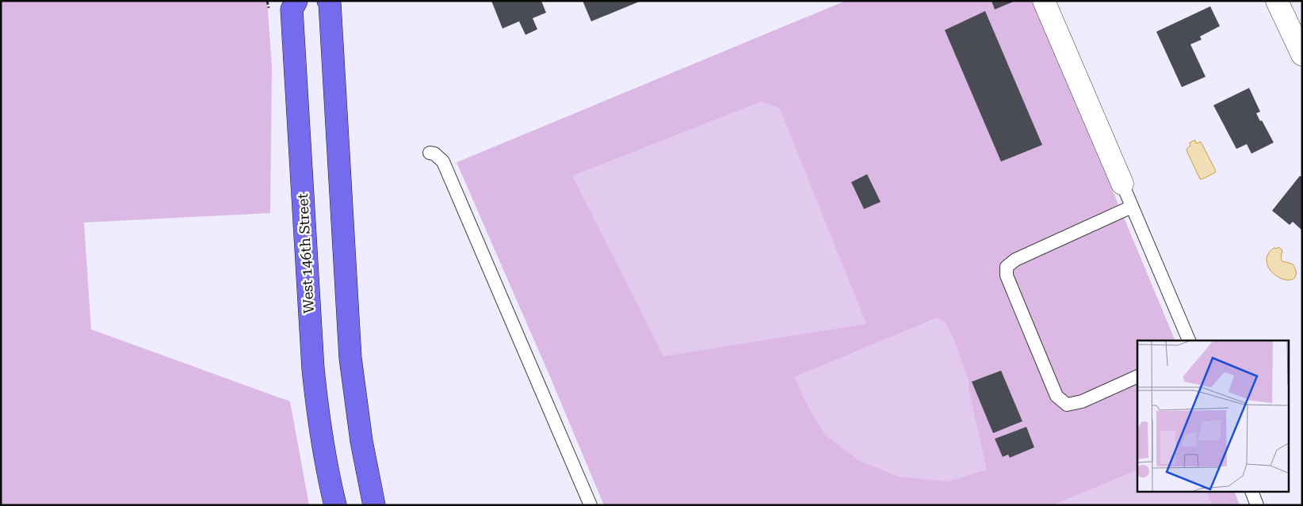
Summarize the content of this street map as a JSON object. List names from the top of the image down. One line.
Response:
{"streets":{"main road":["West 146th Street"]}}
